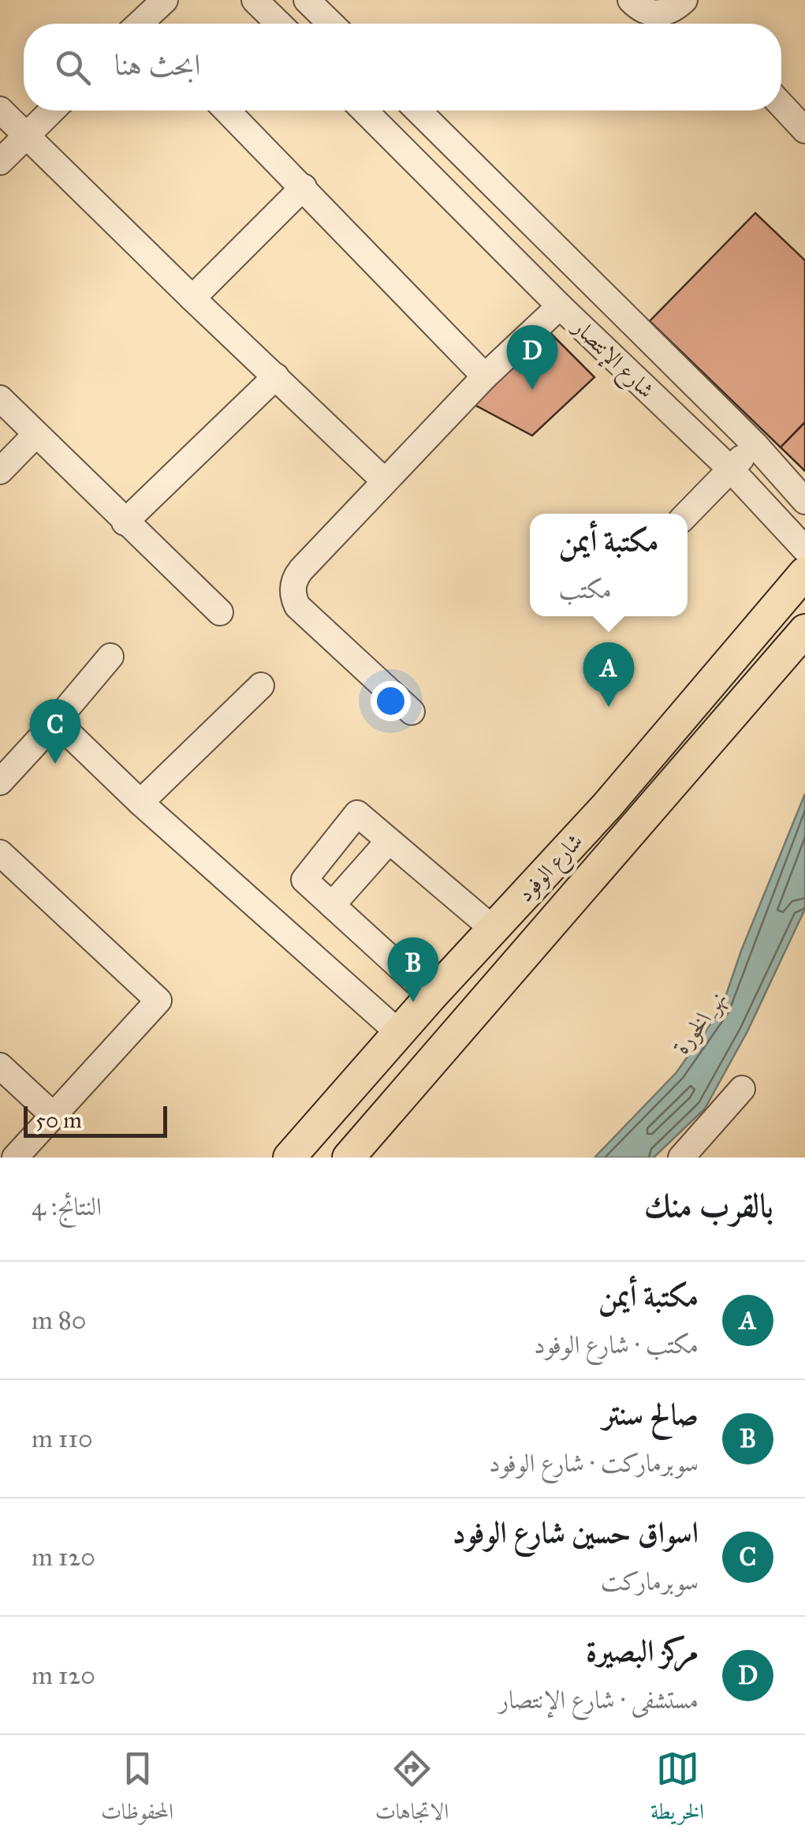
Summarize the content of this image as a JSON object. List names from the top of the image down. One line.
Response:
{"streets":{"main road":["شارع الوفود"],"street":["شارع الإنتصار"]},"water":["نهر الخورة"],"scale_bar":"50 m","page":{"search":"ابحث هنا","pins":["D","A","C","B"],"popup":["مكتبة أيمن","مكتب"],"scale":"50 m","heading":["بالقرب منك","النتائج: 4"],"list":[{"mark":"A","name":"مكتبة أيمن","note":"مكتب · شارع الوفود","value":"80 m"},{"mark":"B","name":"صالح سنتر","note":"سوبرماركت · شارع الوفود","value":"110 m"},{"mark":"C","name":"اسواق حسين شارع الوفود","note":"سوبرماركت","value":"120 m"},{"mark":"D","name":"مركز البصيرة","note":"مستشفى · شارع الإنتصار","value":"120 m"}],"nav":["الخريطة","الاتجاهات","المحفوظات"]}}
